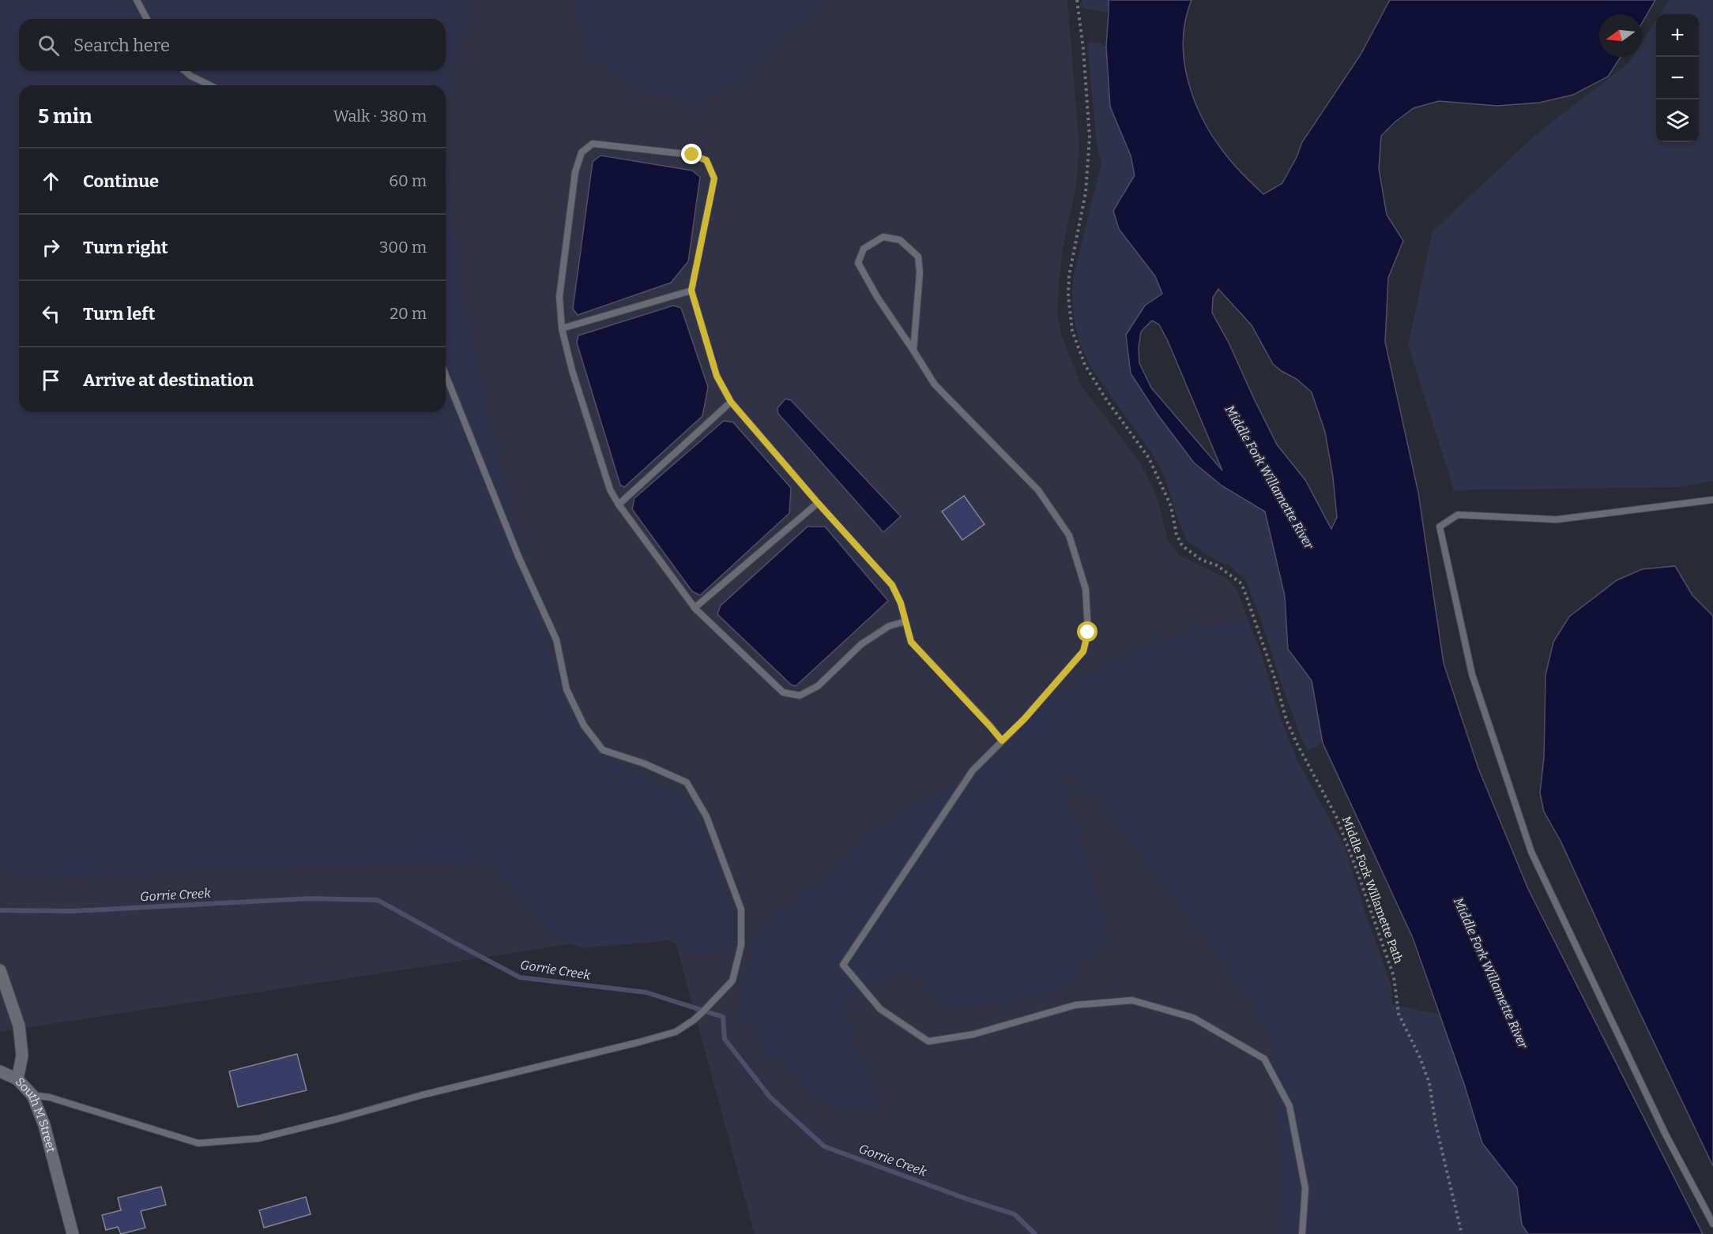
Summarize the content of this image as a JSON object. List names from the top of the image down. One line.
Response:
{"streets":{"street":["South M Street"],"path":["Middle Fork Willamette Path"]},"water":["Middle Fork Willamette River","Gorrie Creek"],"north":"left","page":{"map_buttons":["+","−"],"search":"Search here","heading":["5 min","Walk · 380 m"],"list":[["Continue","60 m"],["Turn right","300 m"],["Turn left","20 m"],"Arrive at destination"]}}
